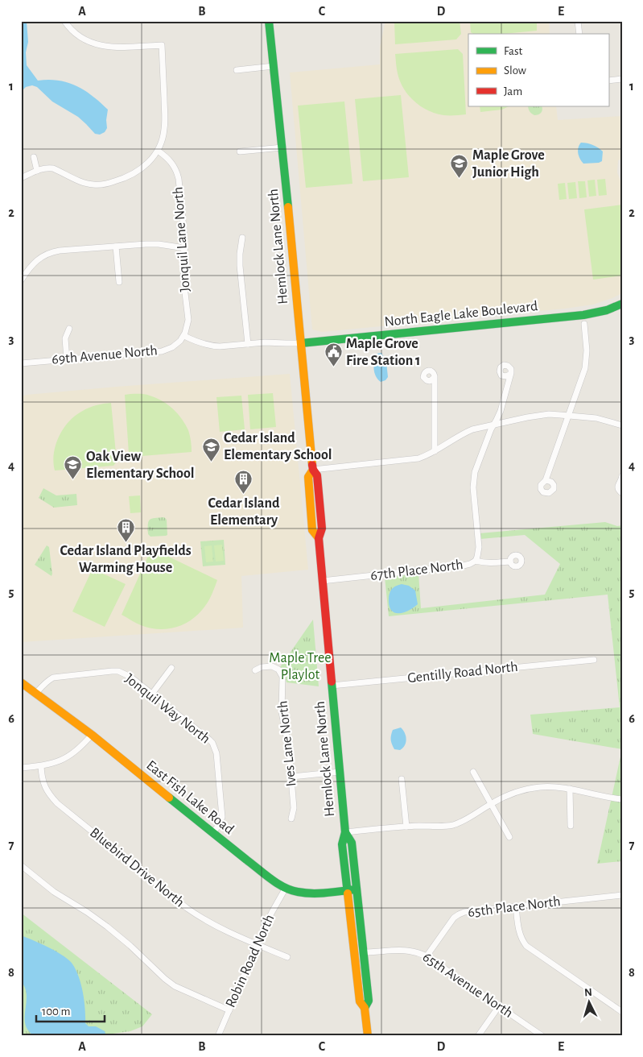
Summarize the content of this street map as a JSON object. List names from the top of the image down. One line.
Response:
{"streets":{"main road":["Hemlock Lane North","North Eagle Lake Boulevard","East Fish Lake Road"],"street":["Jonquil Lane North","69th Avenue North","67th Place North","Gentilly Road North","Jonquil Way North","Ives Lane North","Bluebird Drive North","65th Place North","Robin Road North","65th Avenue North"]},"crossings":[["Jonquil Lane North","69th Avenue North"],["Hemlock Lane North","North Eagle Lake Boulevard"],["Hemlock Lane North","67th Place North"],["Hemlock Lane North","Gentilly Road North"],["Hemlock Lane North","East Fish Lake Road"],["Hemlock Lane North","65th Avenue North"],["Jonquil Way North","East Fish Lake Road"],["East Fish Lake Road","Robin Road North"],["Bluebird Drive North","Robin Road North"],["65th Place North","65th Avenue North"]],"parks":["Maple Tree Playlot"],"places":{"school or university":["Maple Grove Junior High","Cedar Island Elementary School","Oak View Elementary School"],"public building":["Maple Grove Fire Station 1"],"building":["Cedar Island Elementary","Cedar Island Playfields Warming House"]},"legend":["Fast","Slow","Jam"],"scale_bar":"100 m","north":"top","grid":{"columns":["A","B","C","D","E"],"rows":["1","2","3","4","5","6","7","8"]}}
